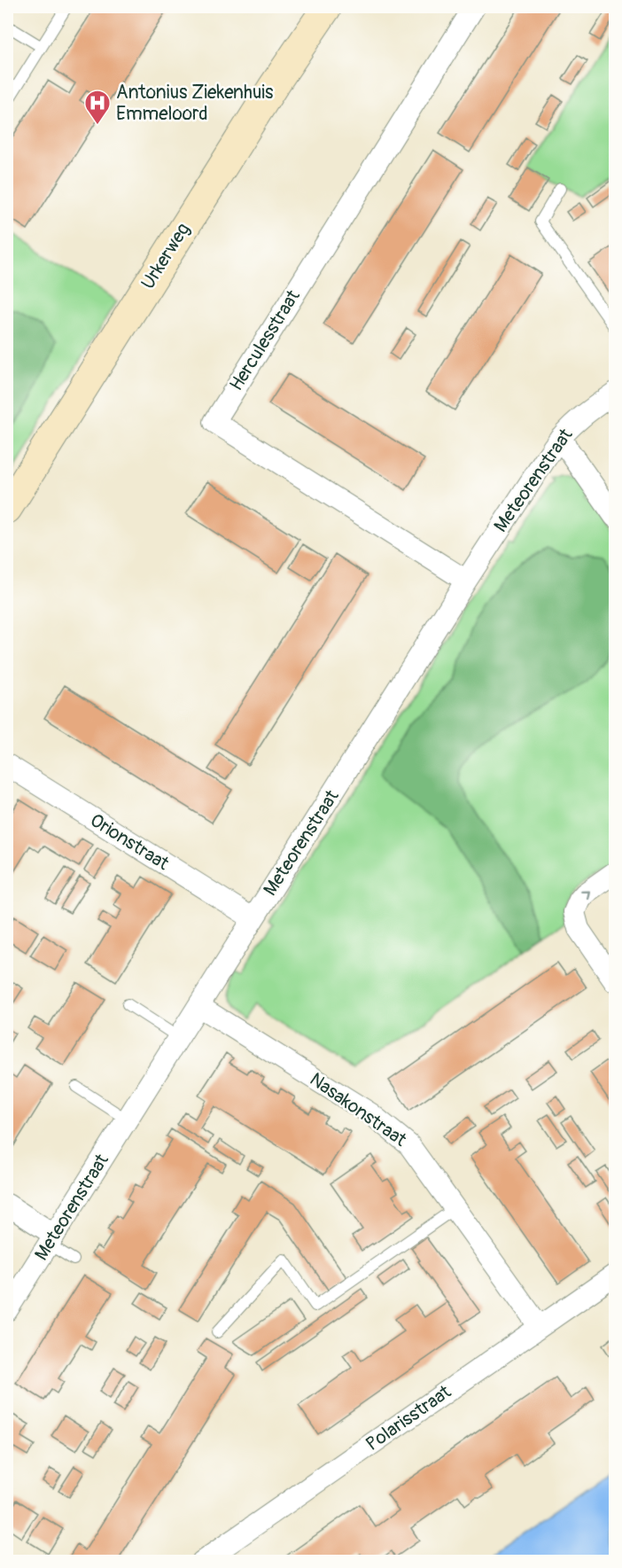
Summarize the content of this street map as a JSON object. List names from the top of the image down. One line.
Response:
{"streets":{"main road":["Urkerweg"],"street":["Herculesstraat","Meteorenstraat","Orionstraat","Nasakonstraat","Polarisstraat"]},"crossings":[["Herculesstraat","Meteorenstraat"],["Meteorenstraat","Orionstraat"],["Meteorenstraat","Nasakonstraat"],["Nasakonstraat","Polarisstraat"]],"places":{"hospital":["Antonius Ziekenhuis Emmeloord"]}}
